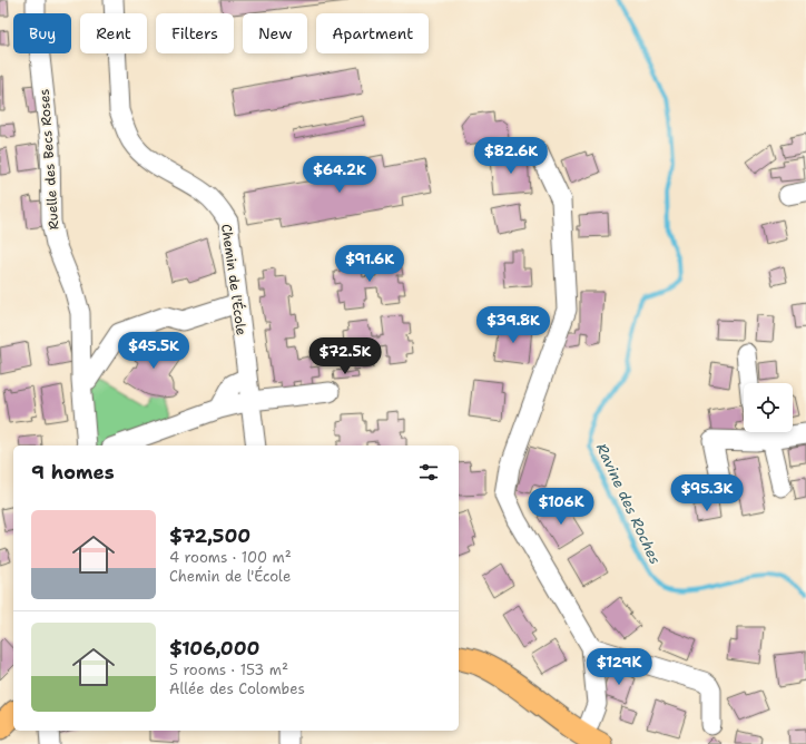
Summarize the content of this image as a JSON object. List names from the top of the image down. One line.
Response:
{"streets":{"street":["Ruelle des Becs Roses","Chemin de l'École"]},"water":["Ravine des Roches"],"page":{"chip":["Buy","Rent","Filters","New","Apartment"],"price":["$82.6K","$64.2K","$91.6K","$39.8K","$45.5K","$72.5K","$95.3K","$106K","$129K"],"heading":"9 homes","list":[{"name":"$72,500","note":"4 rooms · 100 m² · Chemin de l'École"},{"name":"$106,000","note":"5 rooms · 153 m² · Allée des Colombes"}]}}
